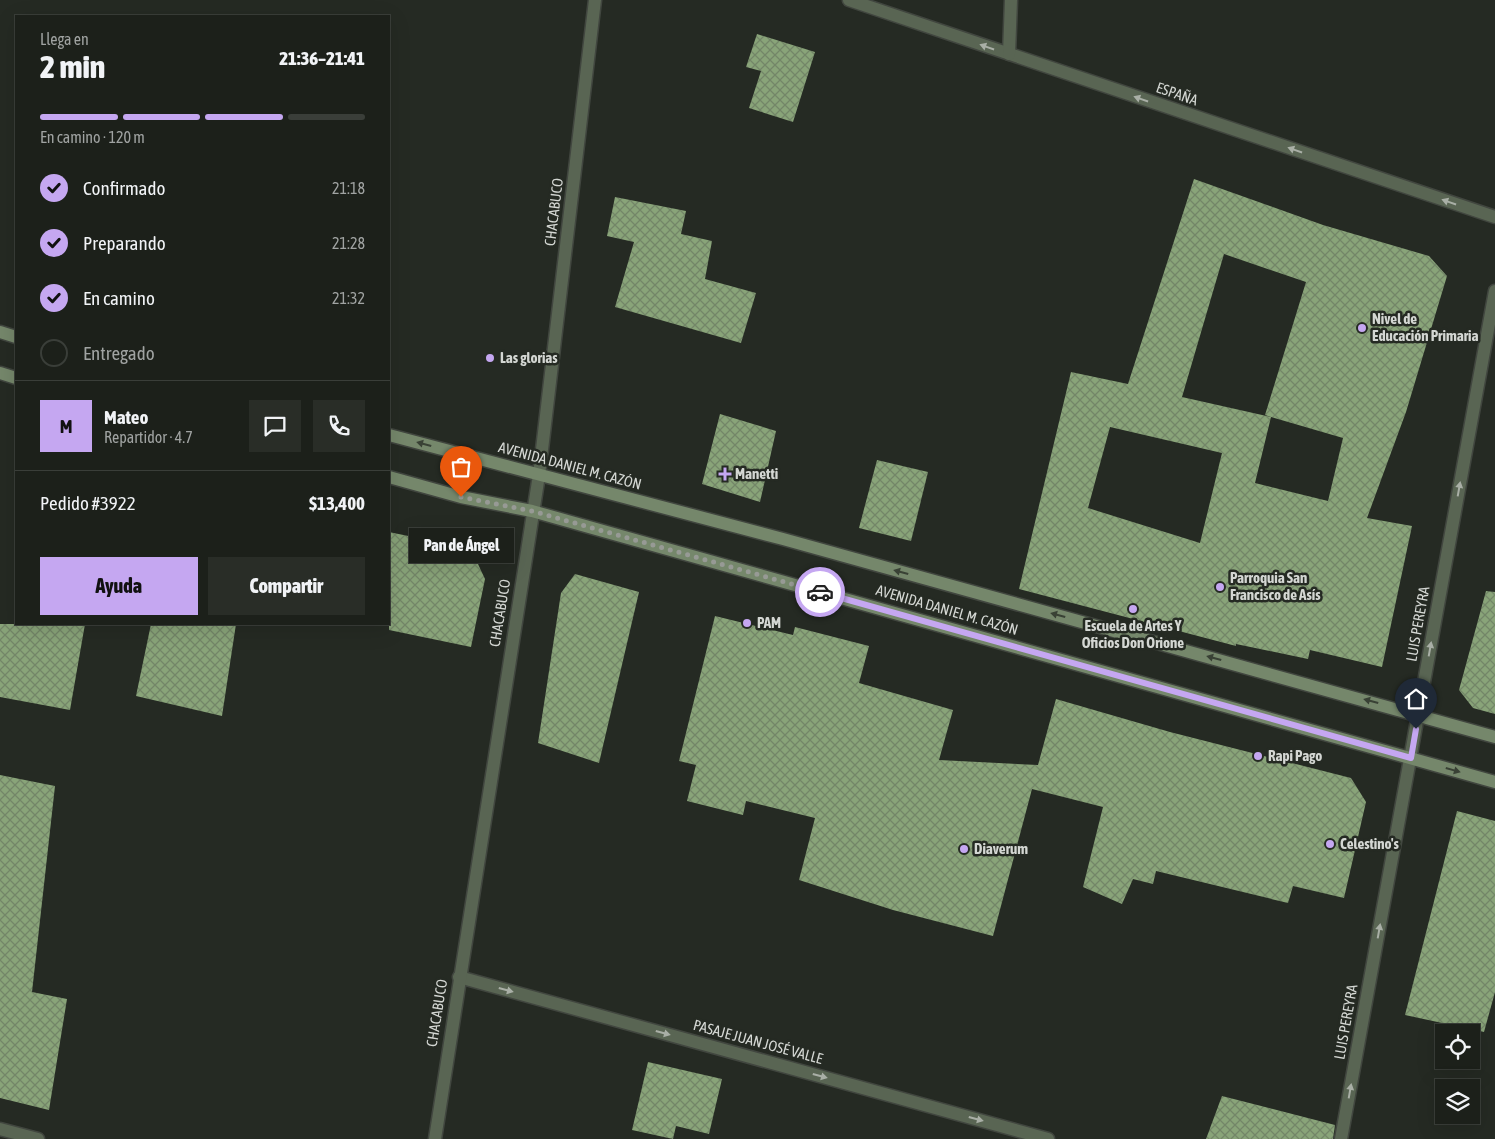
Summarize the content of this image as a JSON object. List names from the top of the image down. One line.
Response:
{"streets":{"main road":["AVENIDA DANIEL M. CAZÓN"],"street":["ESPAÑA","CHACABUCO","LUIS PEREYRA","PASAJE JUAN JOSÉ VALLE"]},"crossings":[["CHACABUCO","AVENIDA DANIEL M. CAZÓN"],["CHACABUCO","PASAJE JUAN JOSÉ VALLE"],["AVENIDA DANIEL M. CAZÓN","LUIS PEREYRA"]],"one_way":["ESPAÑA","LUIS PEREYRA","PASAJE JUAN JOSÉ VALLE"],"places":{"other":["Nivel de Educación Primaria","Las glorias","Pan de Ángel","Parroquia San Francisco de Asís","Escuela de Artes Y Oficios Don Orione","PAM","Rapi Pago","Celestino's","Diaverum"],"health":["Manetti"]},"page":{"heading":["2 min","Llega en","21:36–21:41"],"panel":["Mateo","Repartidor · 4.7","Pedido #3922","$13,400"],"bar":"En camino · 120 m","list":[["Confirmado","21:18"],["Preparando","21:28"],["En camino","21:32"],"Entregado"],"round":"M","bubble":"Pan de Ángel","buttons":["Ayuda","Compartir"]}}
